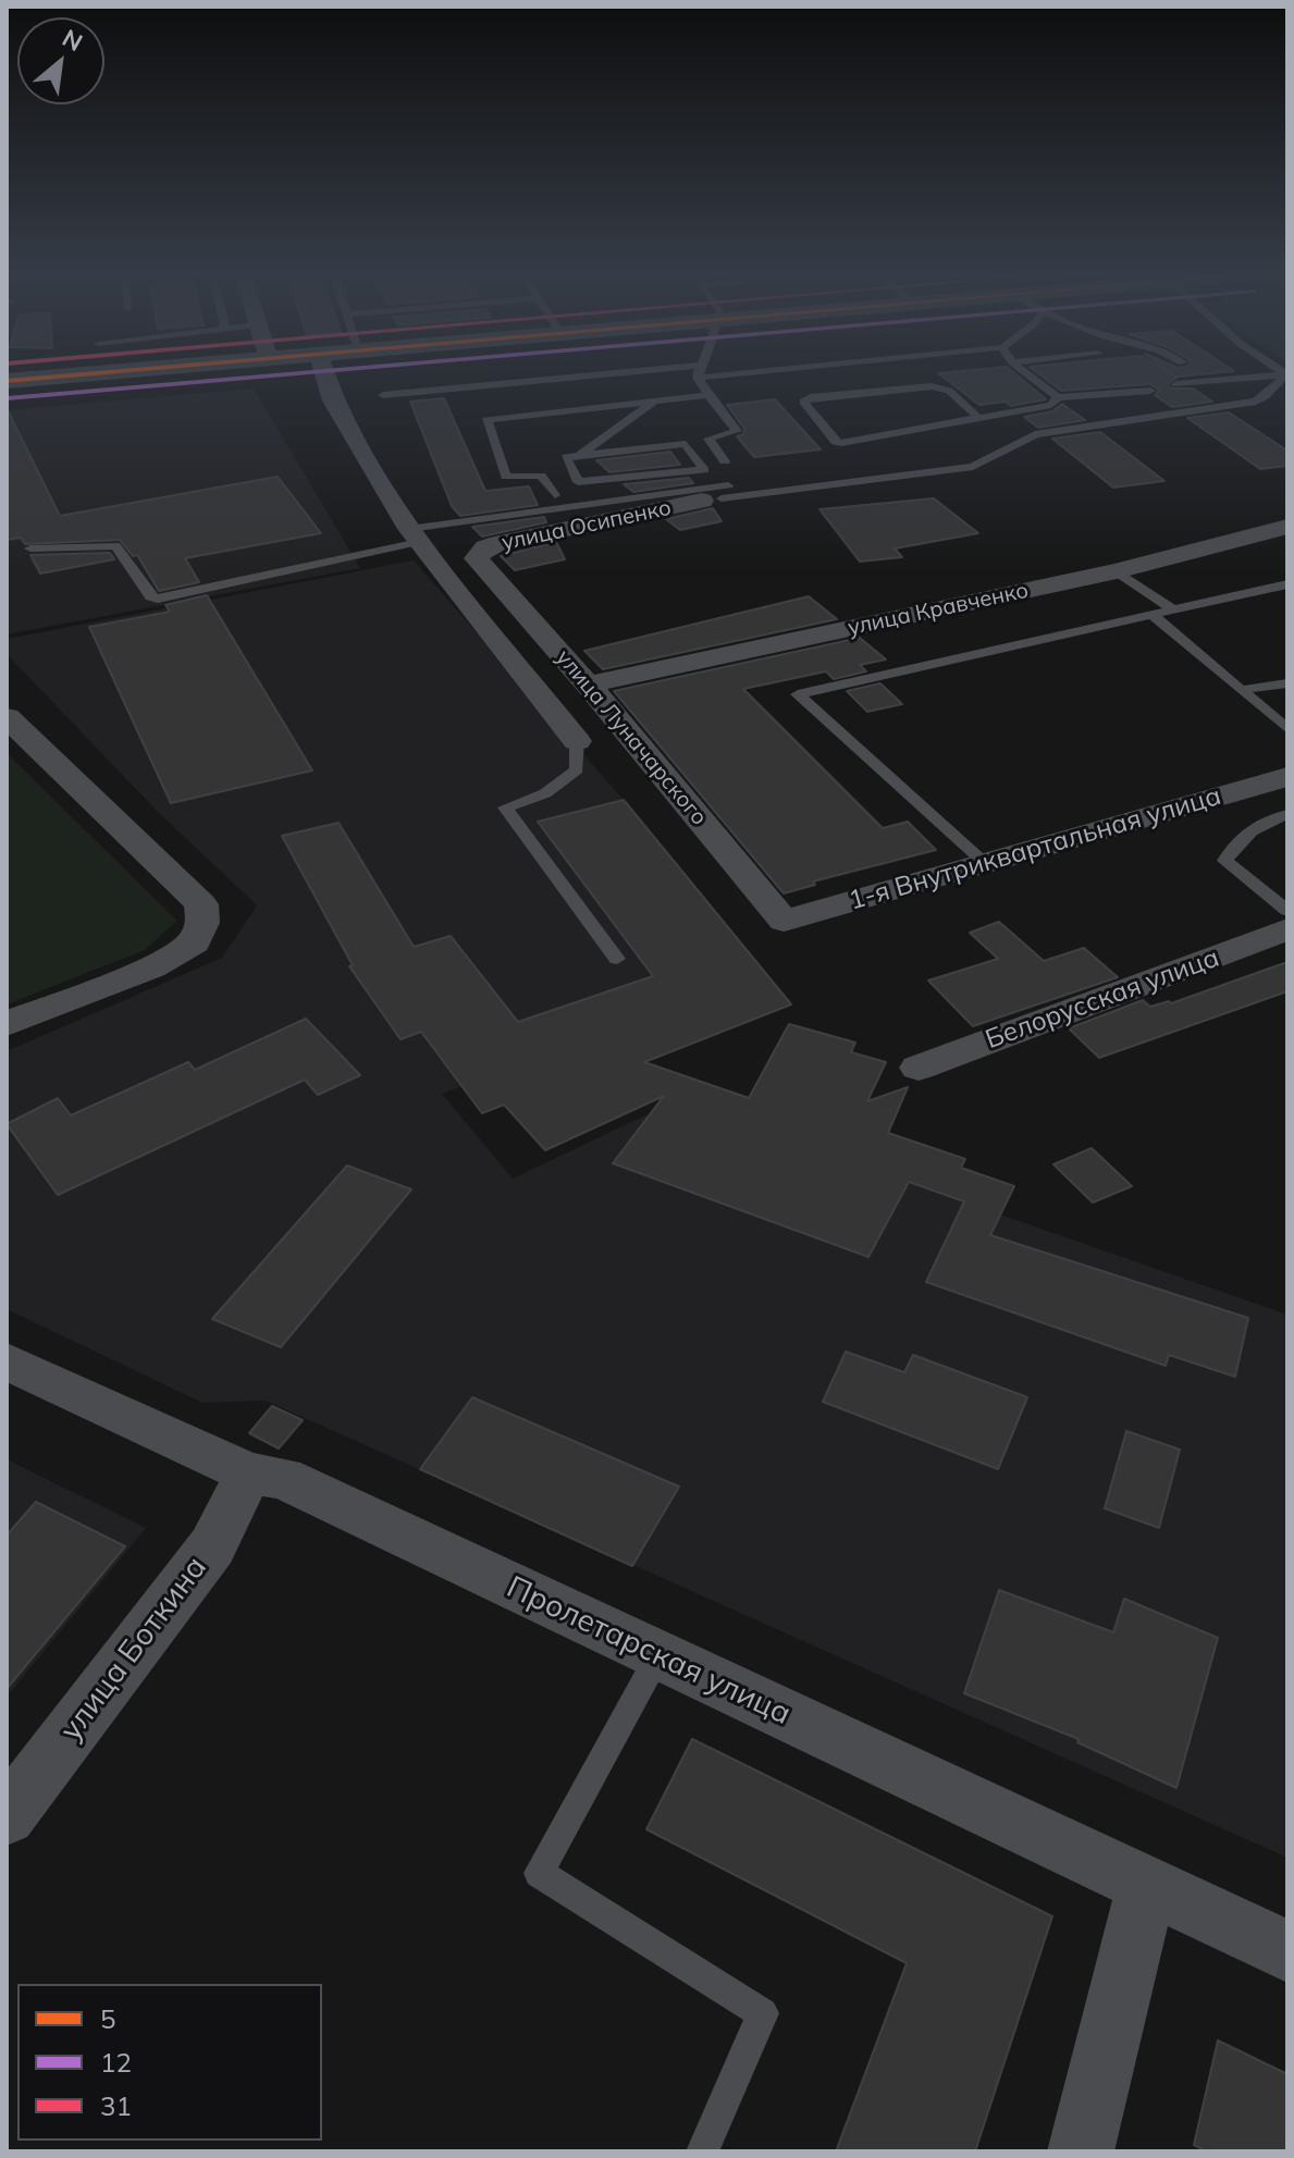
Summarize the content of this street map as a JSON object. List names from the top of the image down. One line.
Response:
{"streets":{"street":["улица Осипенко","улица Кравченко","улица Луначарского","1-я Внутриквартальная улица","Белорусская улица","улица Боткина","Пролетарская улица"]},"crossings":[["улица Осипенко","улица Луначарского"],["улица Кравченко","улица Луначарского"],["улица Луначарского","1-я Внутриквартальная улица"],["улица Боткина","Пролетарская улица"]],"lines":["transit line 5","transit line 12"],"legend":["5","12","31"],"north":"top right"}
